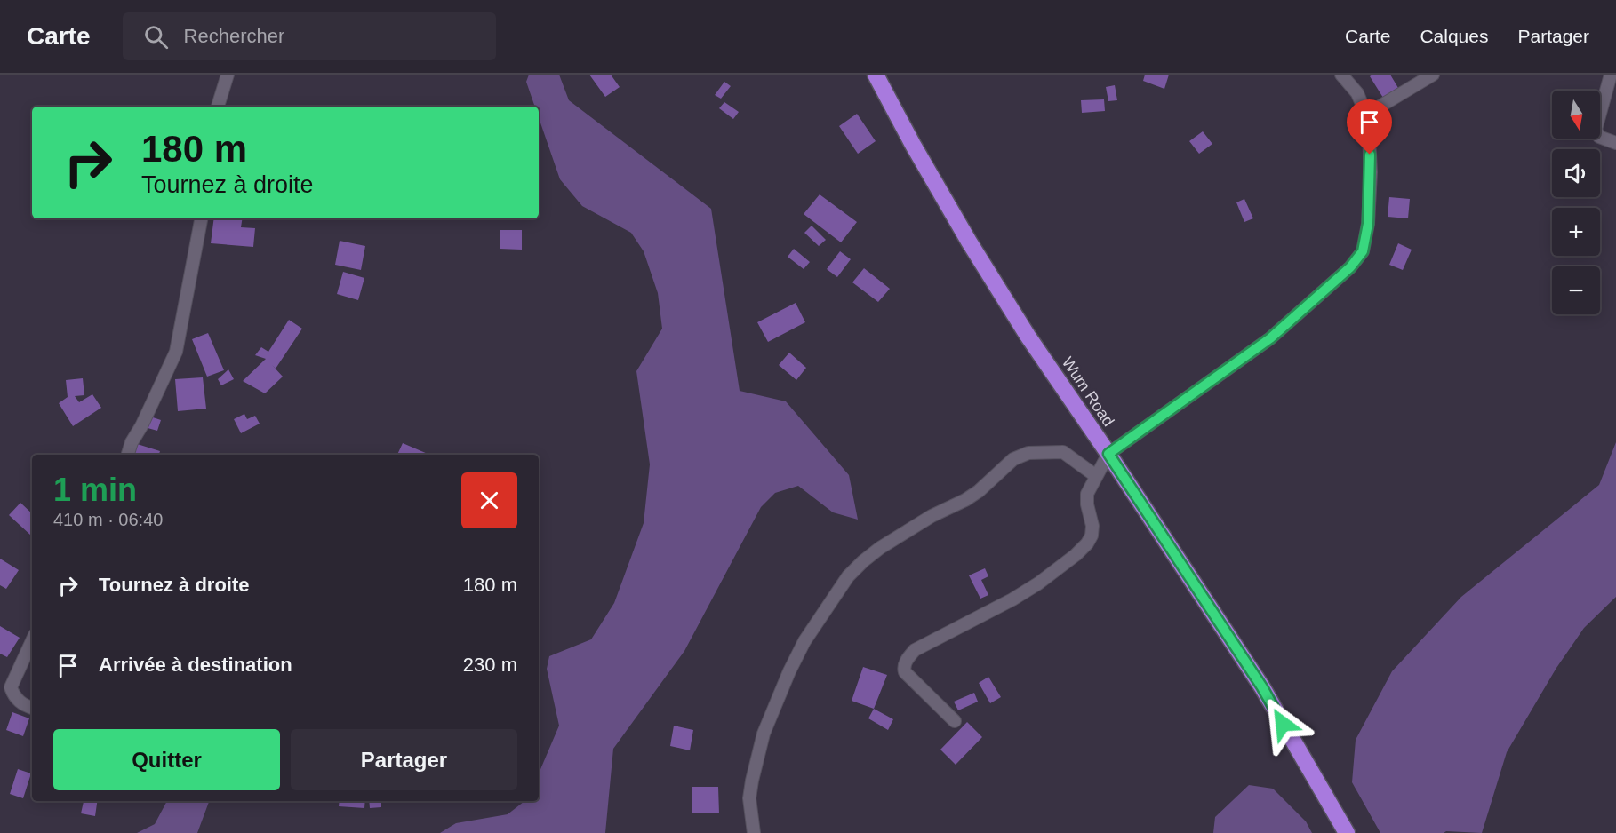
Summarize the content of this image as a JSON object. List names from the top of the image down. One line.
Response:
{"streets":{"highway":["Wum Road"]},"north":"bottom","page":{"header":"Carte","search":"Rechercher","nav":["Carte","Calques","Partager"],"map_buttons":["+","−"],"turn":["180 m","Tournez à droite"],"heading":["1 min","410 m · 06:40"],"list":[{"name":"Tournez à droite","value":"180 m"},{"name":"Arrivée à destination","value":"230 m"}],"buttons":["Quitter","Partager"]}}
